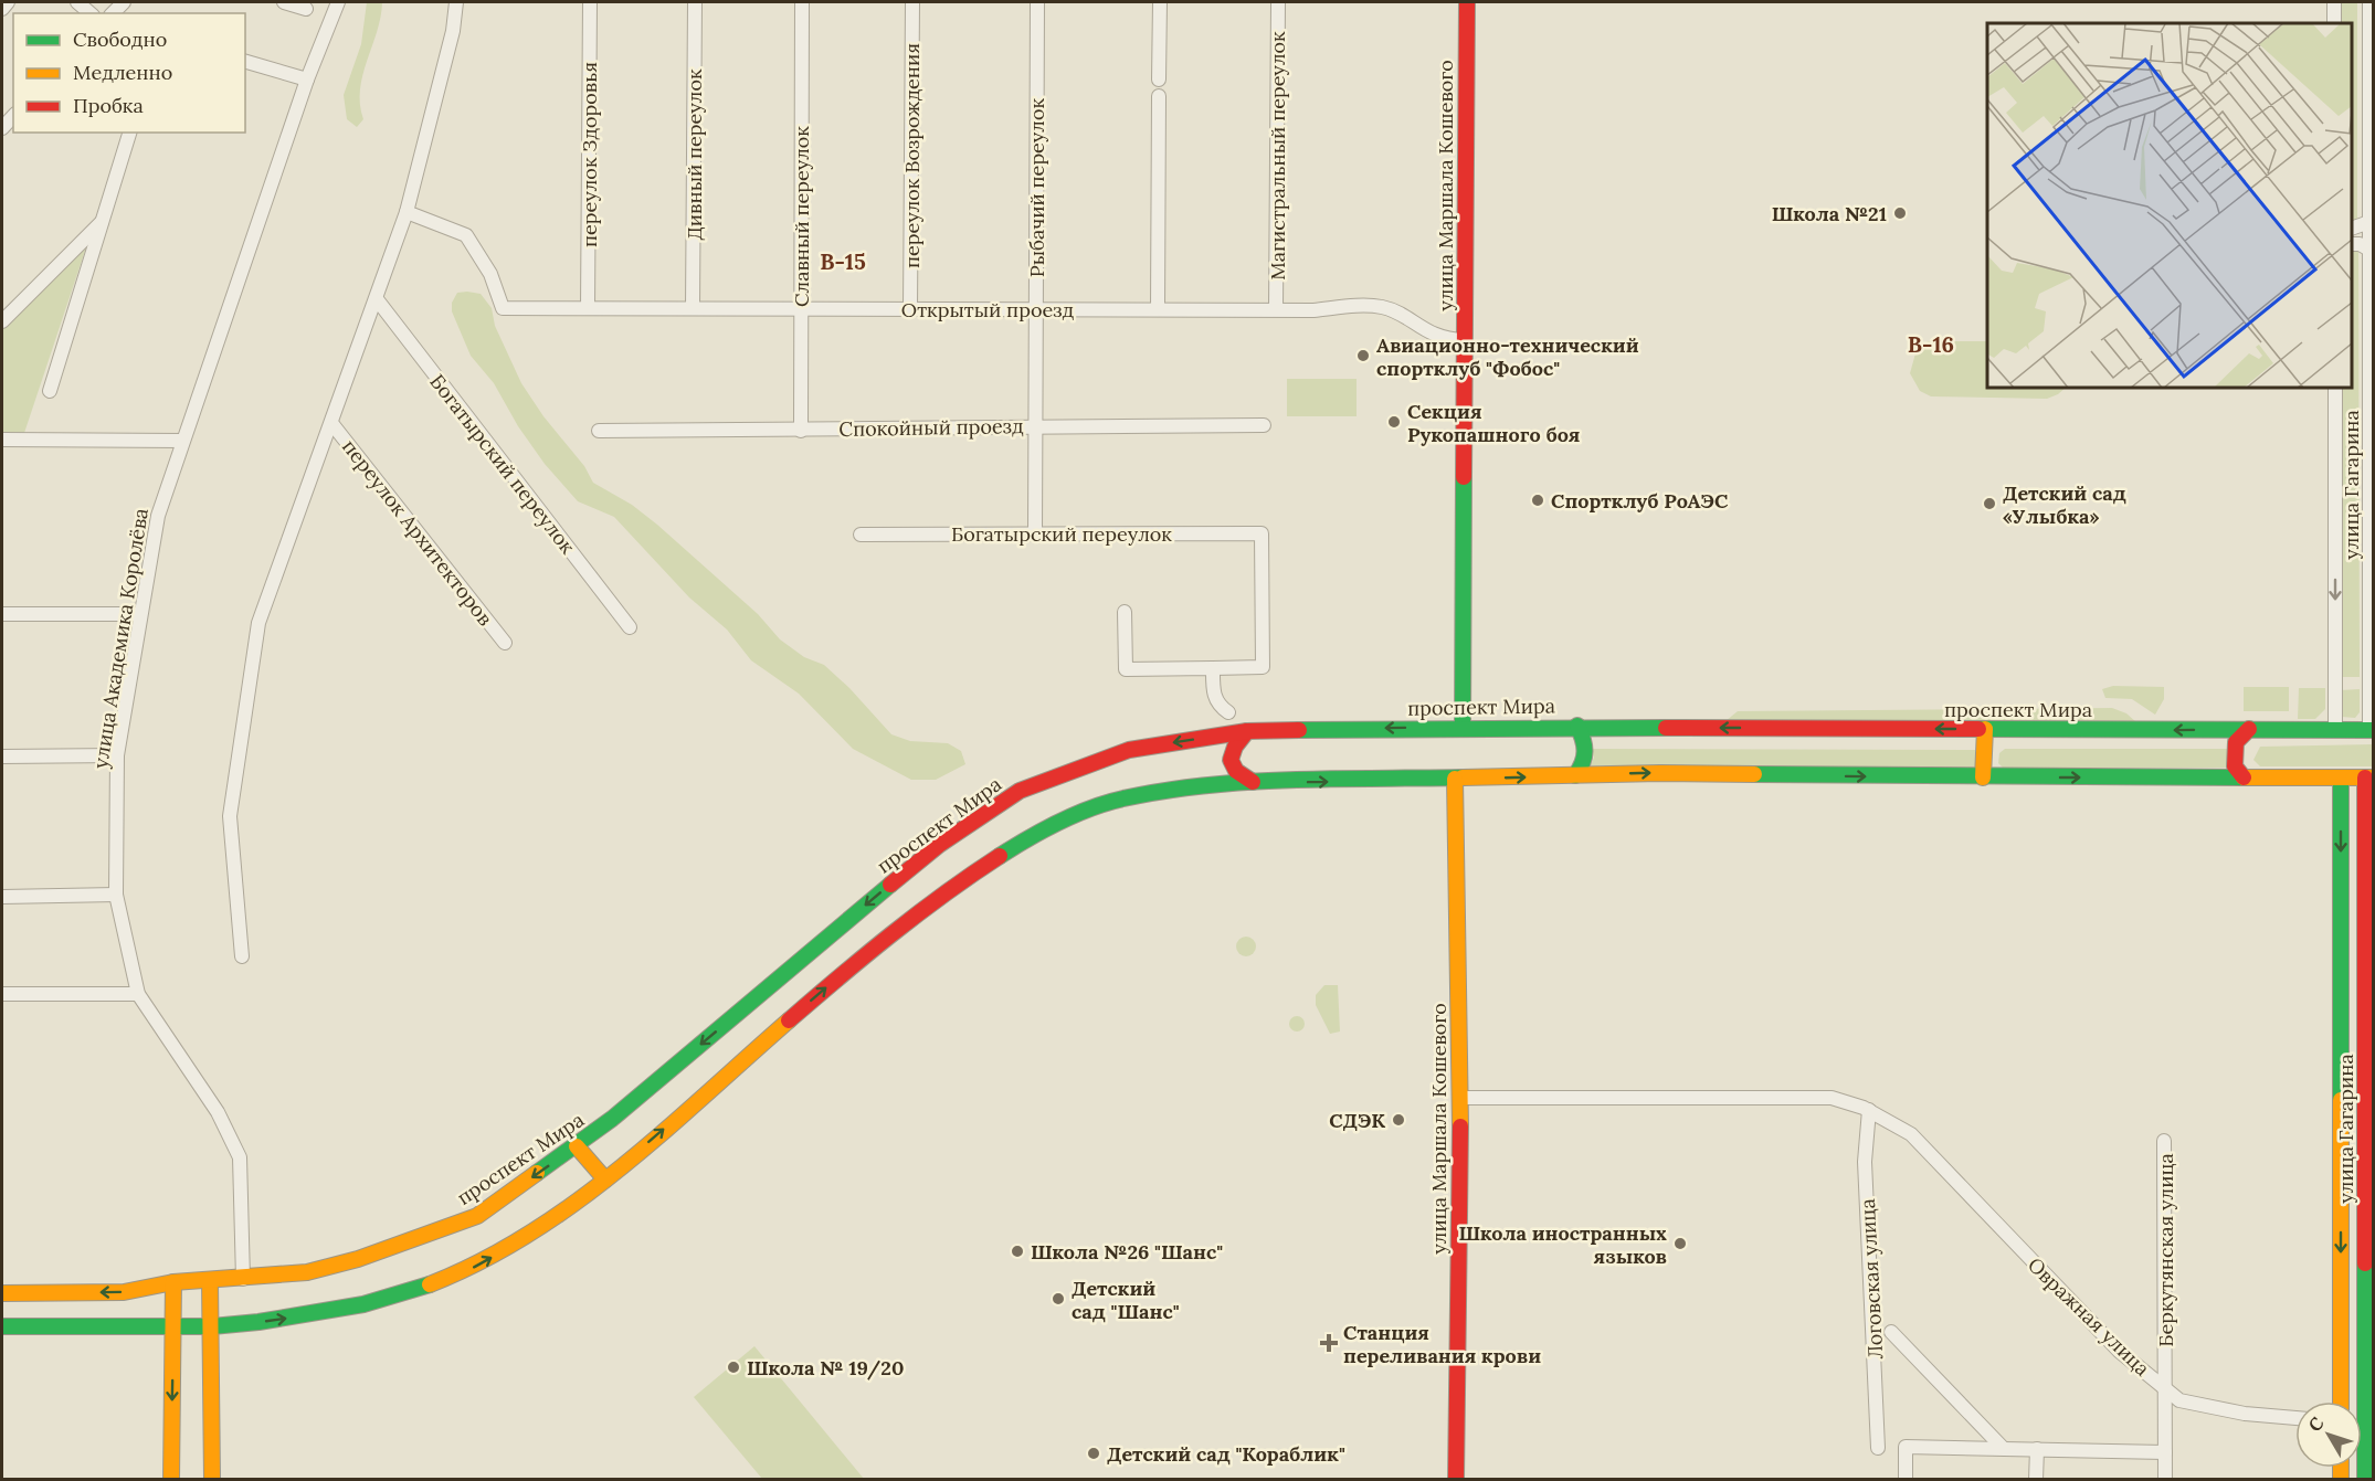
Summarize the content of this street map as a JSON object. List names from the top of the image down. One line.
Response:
{"streets":{"main road":["улица Маршала Кошевого","улица Гагарина","проспект Мира"],"street":["переулок Здоровья","Дивный переулок","переулок Возрождения","Магистральный переулок","Рыбачий переулок","Славный переулок","Открытый проезд","Спокойный проезд","Богатырский переулок","переулок Архитекторов","улица Академика Королёва","Беркутянская улица","Логовская улица","Овражная улица"]},"crossings":[["переулок Здоровья","Открытый проезд"],["Дивный переулок","Открытый проезд"],["переулок Возрождения","Открытый проезд"],["Магистральный переулок","Открытый проезд"],["улица Маршала Кошевого","Открытый проезд"],["улица Маршала Кошевого","проспект Мира"],["улица Маршала Кошевого","Овражная улица"],["Рыбачий переулок","Открытый проезд"],["Рыбачий переулок","Спокойный проезд"],["Рыбачий переулок","Богатырский переулок"],["Славный переулок","Открытый проезд"],["Славный переулок","Спокойный проезд"],["улица Гагарина","проспект Мира"],["улица Академика Королёва","проспект Мира"],["Беркутянская улица","Овражная улица"],["Логовская улица","Овражная улица"]],"districts":["В-15","В-16"],"places":{"other":["Школа №21","Авиационно-технический спортклуб \"Фобос\"","Секция Рукопашного боя","Спортклуб РоАЭС","Детский сад «Улыбка»","СДЭК","Школа иностранных языков","Школа №26 \"Шанс\"","Детский сад \"Шанс\"","Школа № 19/20","Детский сад \"Кораблик\""],"health":["Станция переливания крови"]},"legend":["Свободно","Медленно","Пробка"],"north":"top left"}
